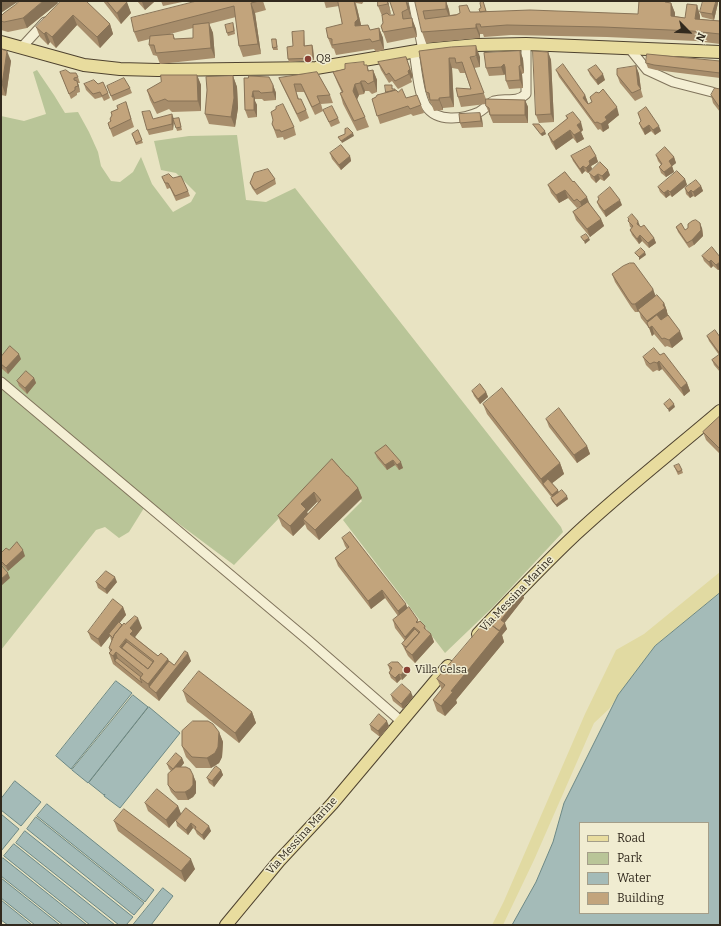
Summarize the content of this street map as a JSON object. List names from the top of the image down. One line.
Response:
{"streets":{"main road":["Via Messina Marine"]},"places":["Q8","Villa Celsa"],"legend":["Road","Park","Water","Building"],"north":"bottom right"}
